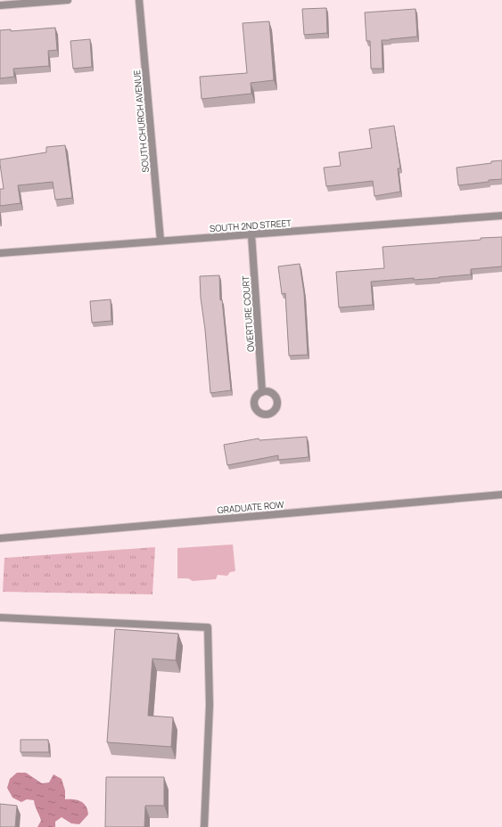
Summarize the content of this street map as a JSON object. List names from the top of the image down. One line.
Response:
{"streets":{"street":["SOUTH CHURCH AVENUE","SOUTH 2ND STREET","OVERTURE COURT","GRADUATE ROW"]},"crossings":[["SOUTH CHURCH AVENUE","SOUTH 2ND STREET"],["SOUTH 2ND STREET","OVERTURE COURT"]]}
